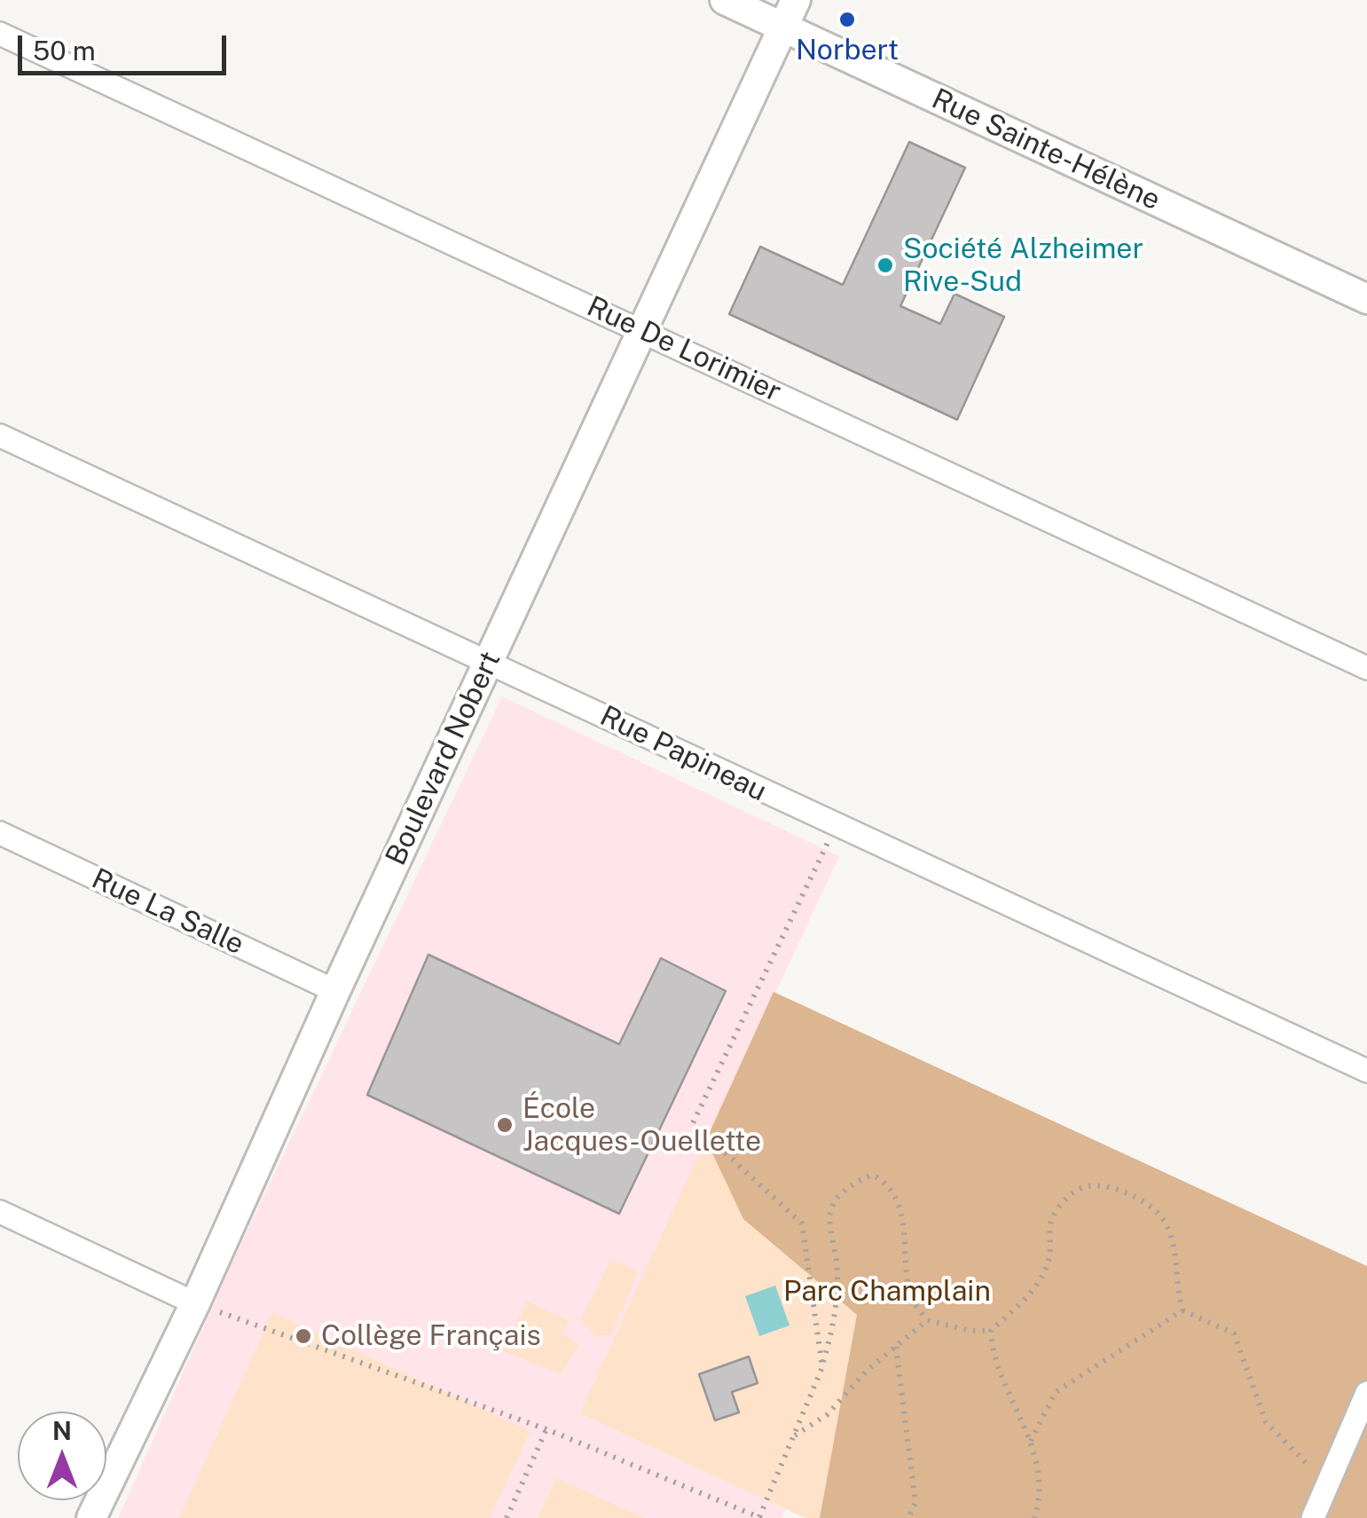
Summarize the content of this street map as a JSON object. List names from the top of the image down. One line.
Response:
{"streets":{"street":["Rue Sainte-Hélène","Rue De Lorimier","Rue Papineau","Boulevard Nobert","Rue La Salle"]},"crossings":[["Rue Sainte-Hélène","Boulevard Nobert"],["Rue De Lorimier","Boulevard Nobert"],["Rue Papineau","Boulevard Nobert"],["Boulevard Nobert","Rue La Salle"]],"parks":["Parc Champlain"],"places":["Norbert","Société Alzheimer Rive-Sud","École Jacques-Ouellette","Collège Français"],"scale_bar":"50 m","north":"top"}
